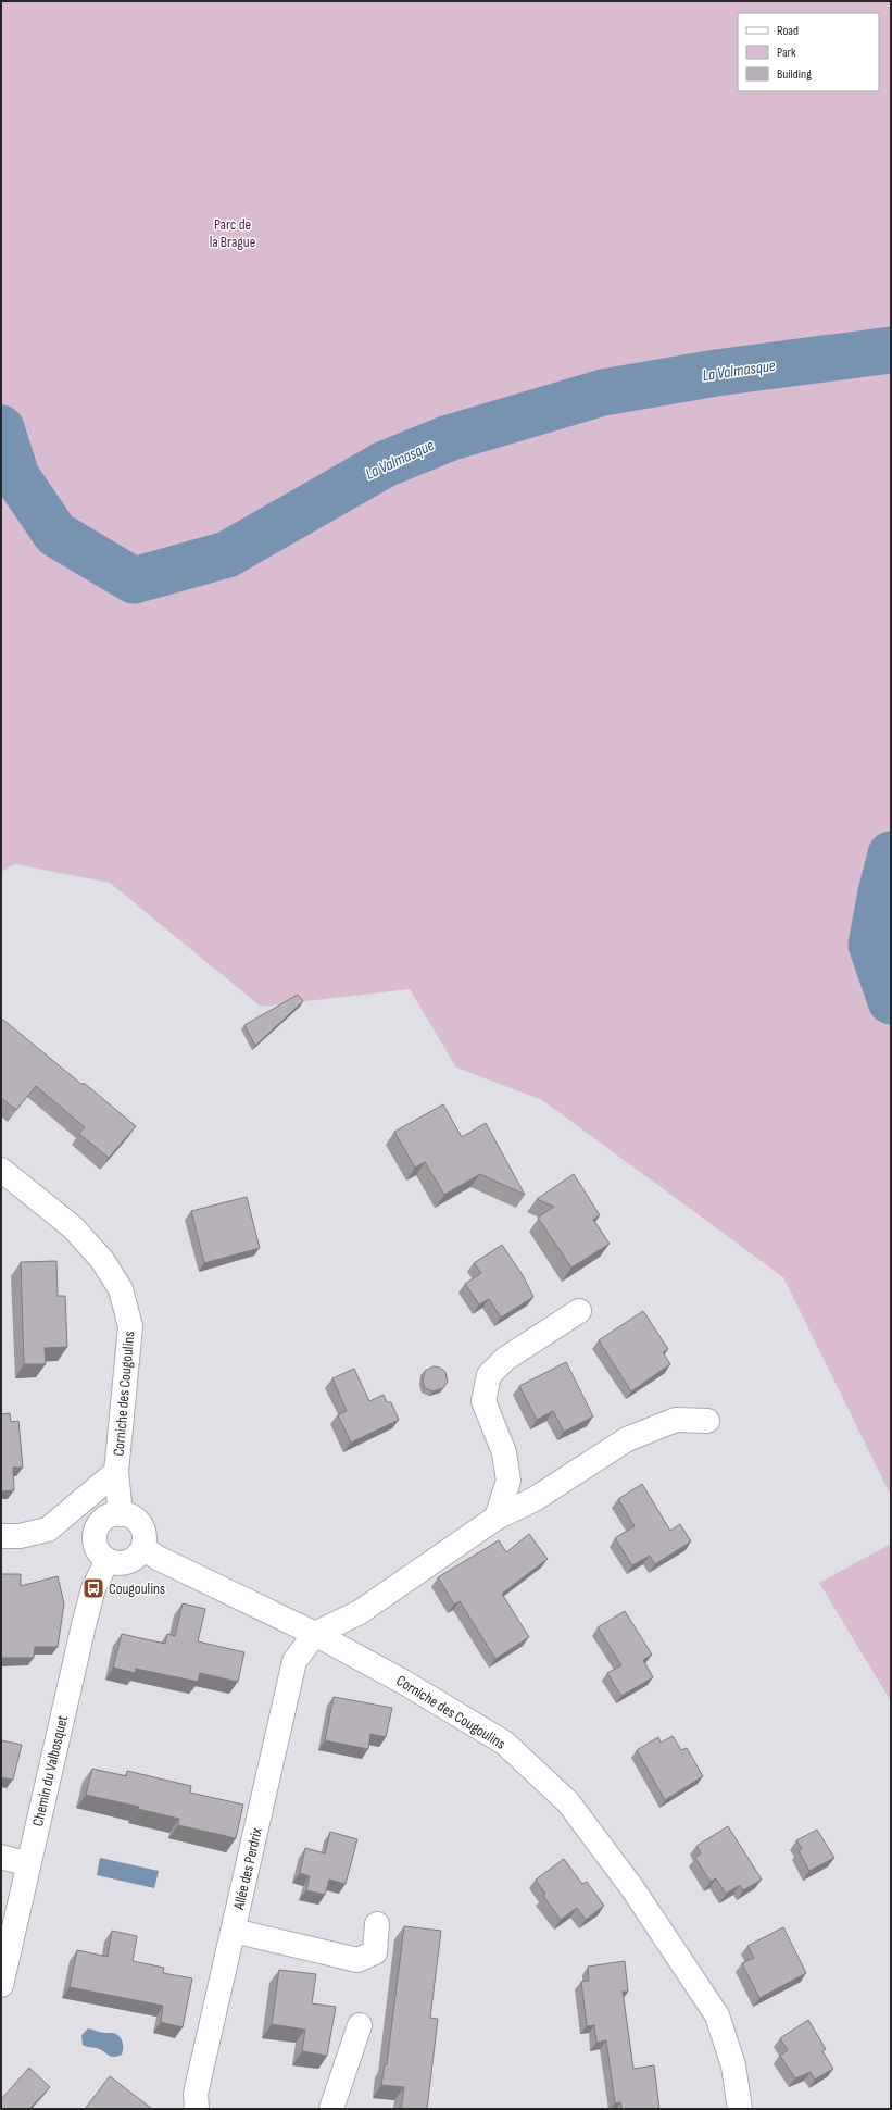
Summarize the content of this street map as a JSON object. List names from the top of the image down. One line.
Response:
{"streets":{"street":["Corniche des Cougoulins","Chemin du Valbosquet","Allée des Perdrix"]},"crossings":[["Corniche des Cougoulins","Chemin du Valbosquet"],["Corniche des Cougoulins","Allée des Perdrix"]],"water":["La Valmasque"],"parks":["Parc de la Brague"],"places":{"bus stop":["Cougoulins"]},"legend":["Road","Park","Building"]}
